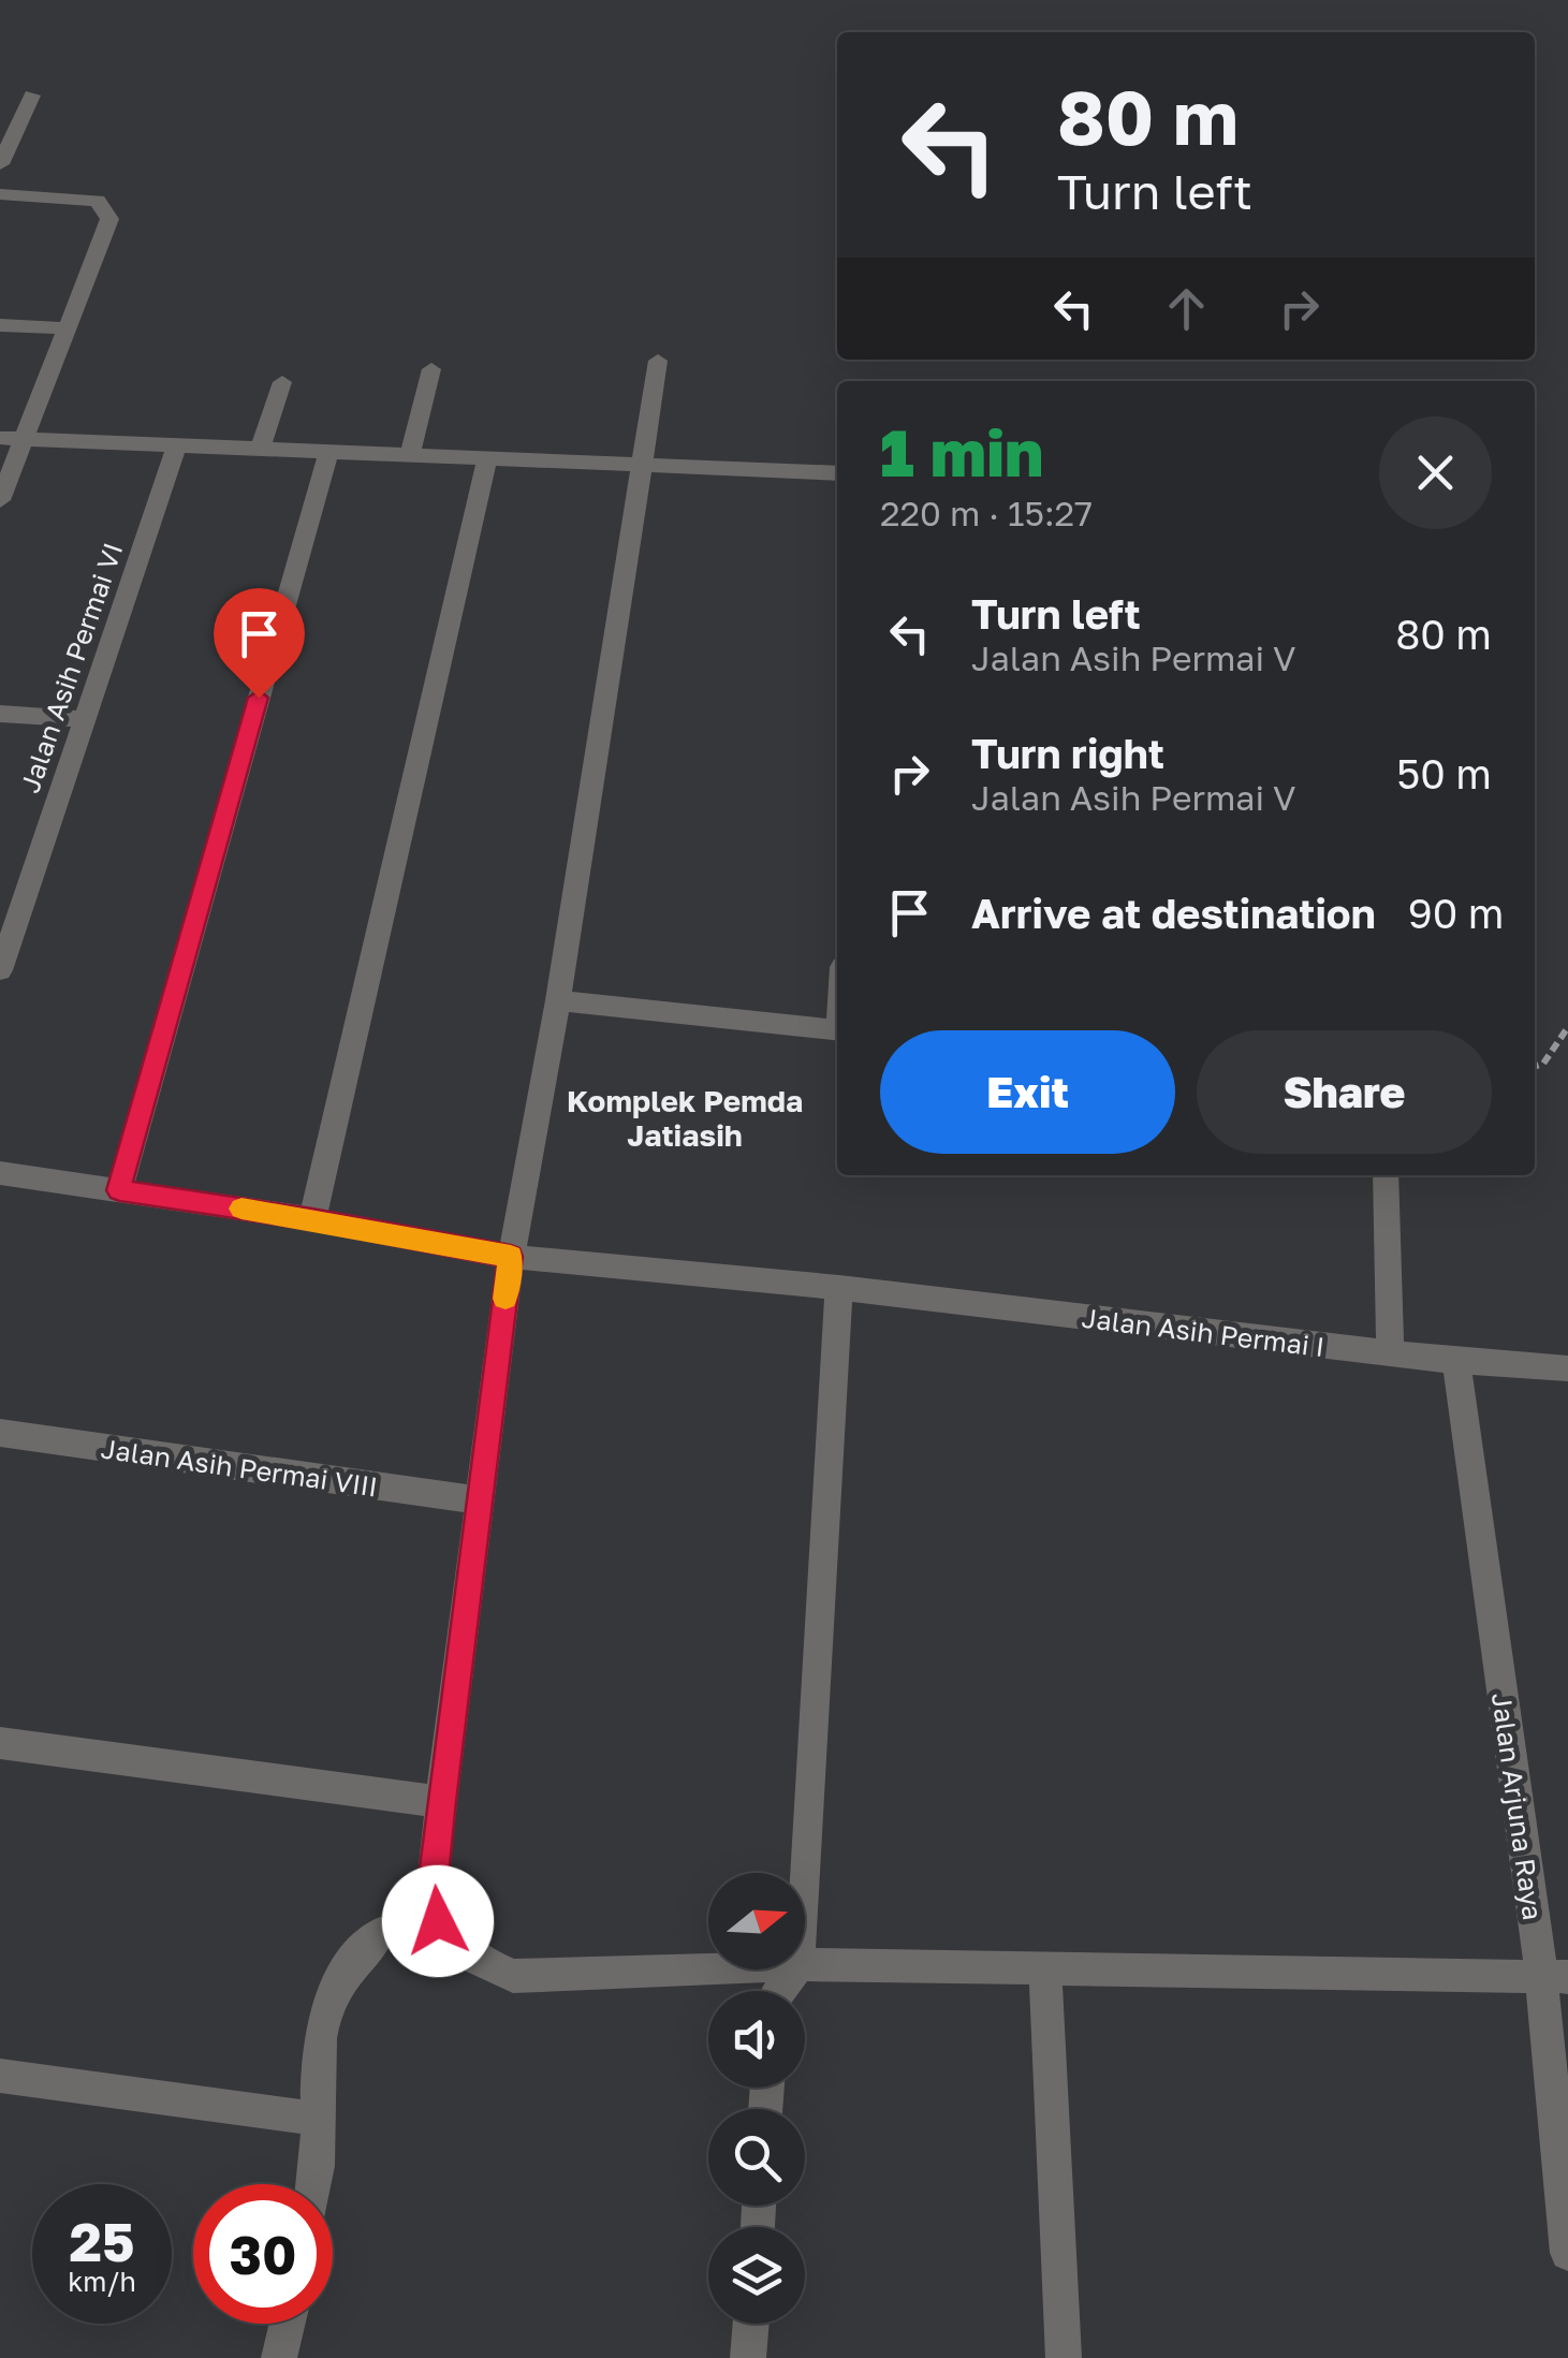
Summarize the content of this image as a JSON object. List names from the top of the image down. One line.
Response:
{"streets":{"street":["Jalan Asih Permai VI","Jalan Asih Permai I","Jalan Asih Permai VIII","Jalan Arjuna Raya"]},"crossings":[["Jalan Asih Permai I","Jalan Arjuna Raya"]],"districts":["Komplek Pemda Jatiasih"],"north":"right","page":{"turn":["80 m","Turn left"],"heading":["1 min","220 m · 15:27"],"list":[{"name":"Turn left","note":"Jalan Asih Permai V","value":"80 m"},{"name":"Turn right","note":"Jalan Asih Permai V","value":"50 m"},{"name":"Arrive at destination","value":"90 m"}],"buttons":["Exit","Share"],"speed":"25 km/h","limit":"30"}}
